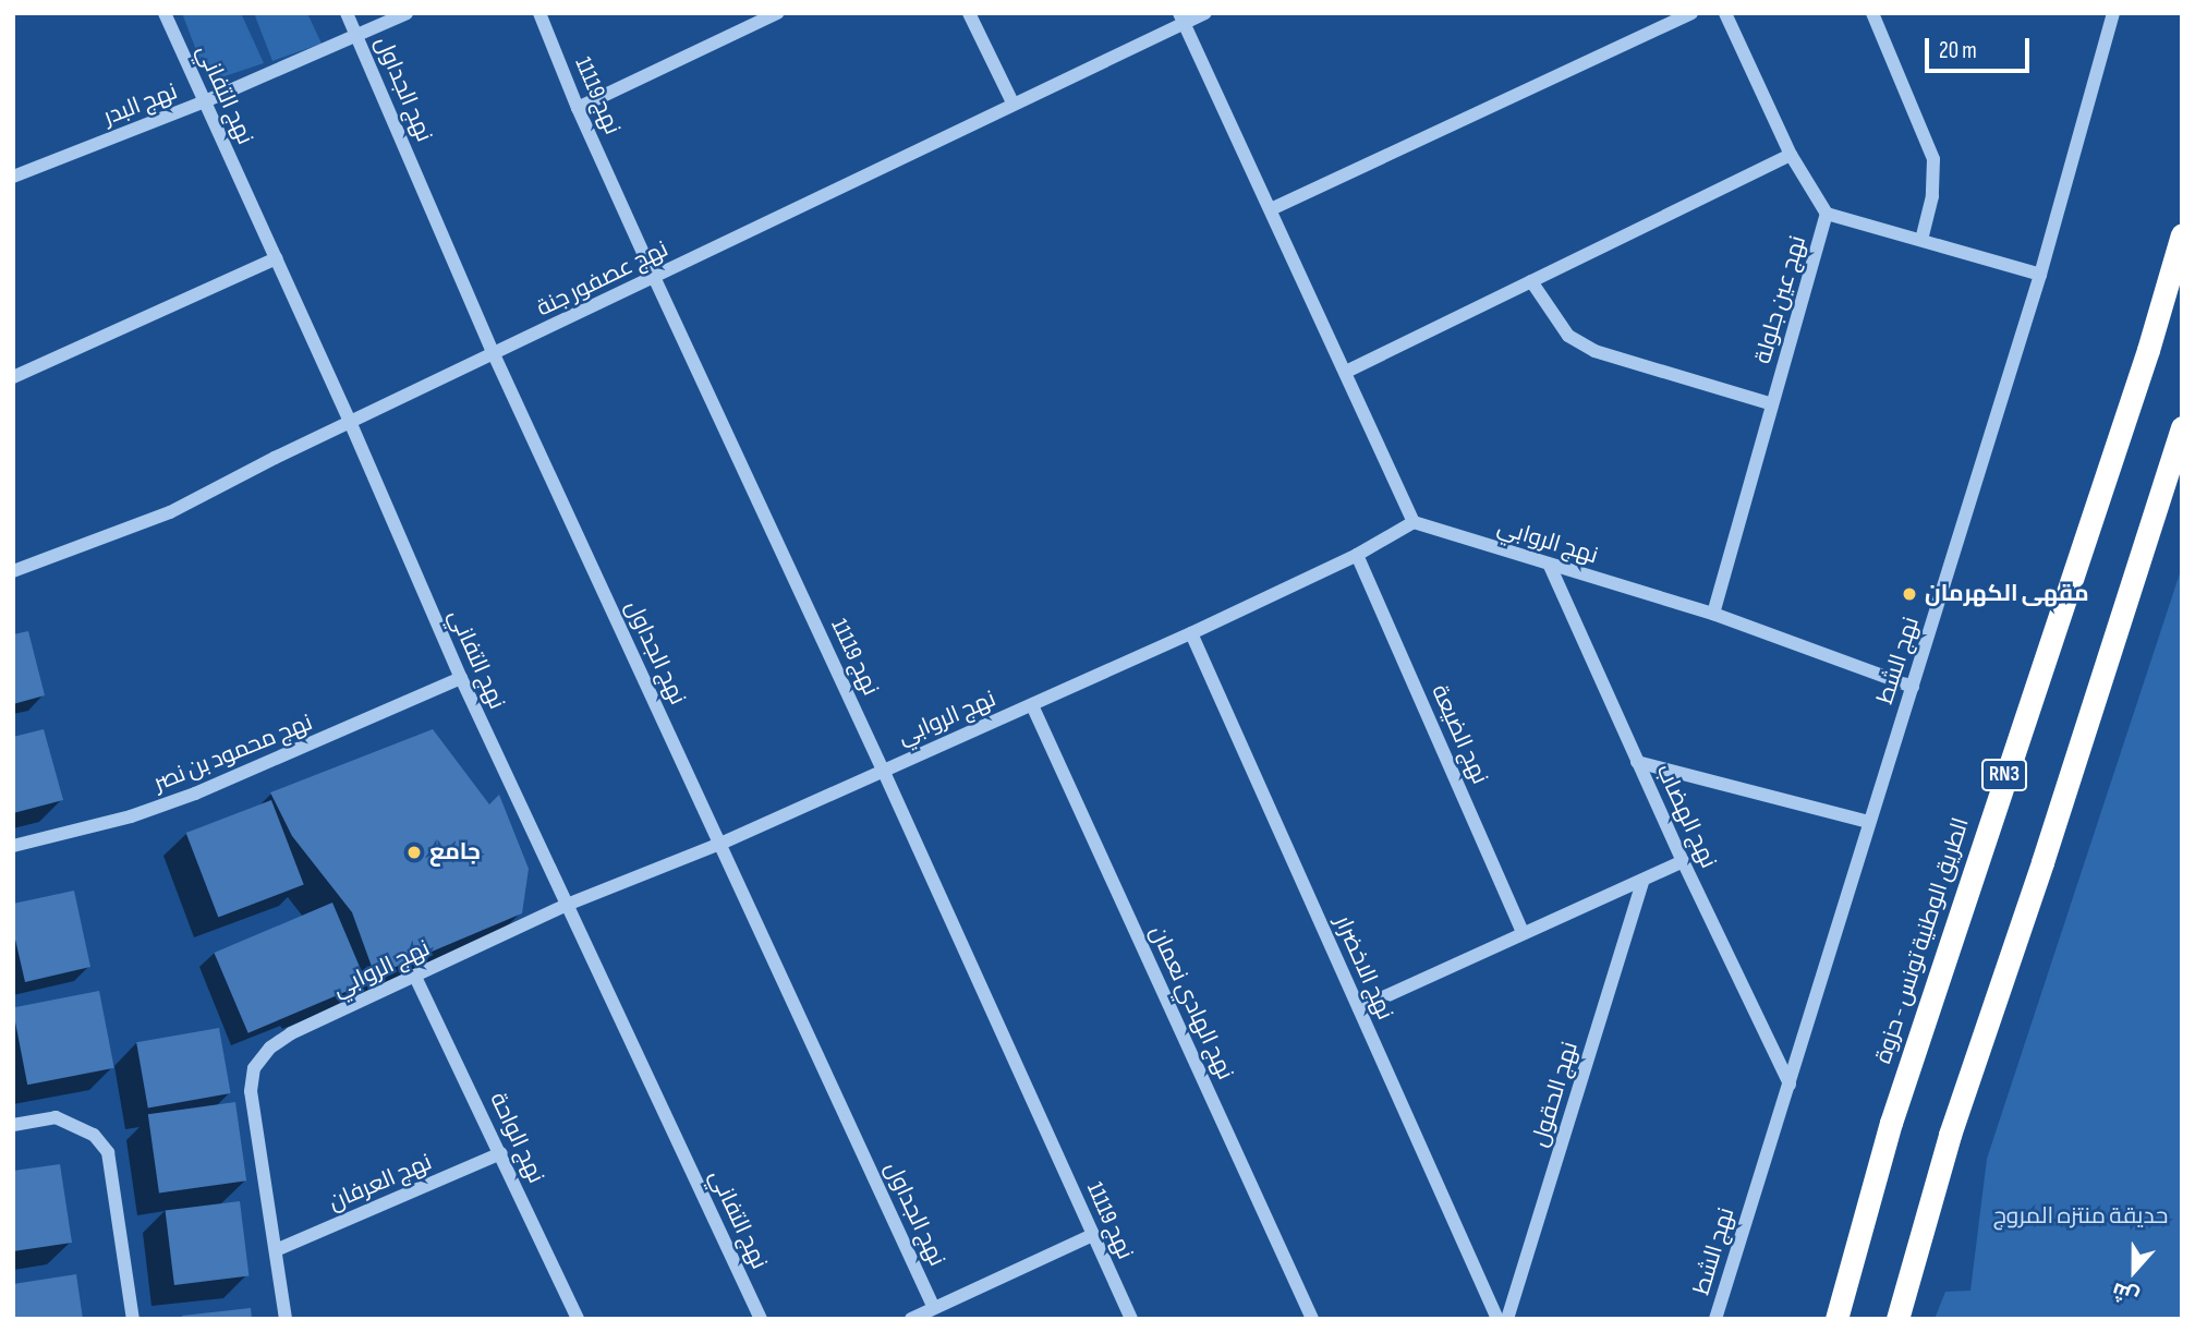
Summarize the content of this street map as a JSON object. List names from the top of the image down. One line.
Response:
{"streets":{"highway":["RN3","الطريق الوطنية تونس - حزوة"],"street":["نهج الجداول","نهج التفاني","نهج 11119","نهج البدر","نهج عصفور جنة","نهج عين جلولة","نهج الروابي","نهج الشط","نهج الضيعة","نهج محمود بن نصر","نهج الهضاب","نهج الاخضرار","نهج الهادي نعمان","نهج الحقول","نهج الواحة","نهج العرفان"]},"crossings":[["نهج الجداول","نهج البدر"],["نهج الجداول","نهج عصفور جنة"],["نهج الجداول","نهج الروابي"],["نهج التفاني","نهج البدر"],["نهج التفاني","نهج عصفور جنة"],["نهج التفاني","نهج الروابي"],["نهج التفاني","نهج محمود بن نصر"],["نهج 11119","نهج عصفور جنة"],["نهج 11119","نهج الروابي"],["نهج عين جلولة","نهج الروابي"],["نهج الروابي","نهج الشط"],["نهج الروابي","نهج الضيعة"],["نهج الروابي","نهج الهضاب"],["نهج الروابي","نهج الاخضرار"],["نهج الروابي","نهج الهادي نعمان"],["نهج الروابي","نهج الواحة"],["نهج الروابي","نهج العرفان"],["نهج الشط","نهج الهضاب"],["نهج الواحة","نهج العرفان"]],"parks":["حديقة منتزه المروج"],"places":["مقهى الكهرمان","جامع"],"scale_bar":"20 m","north":"bottom"}
